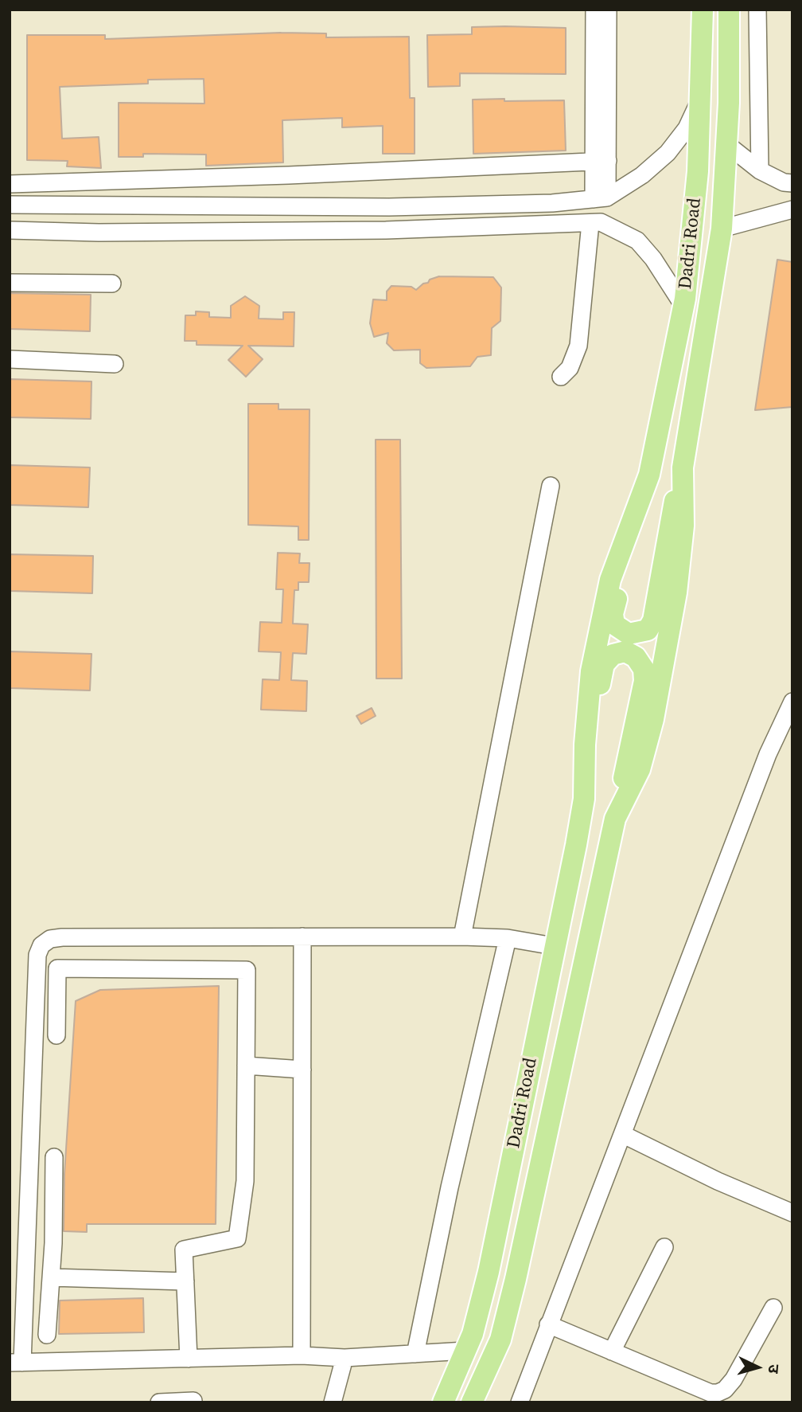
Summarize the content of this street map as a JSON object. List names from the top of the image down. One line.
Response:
{"streets":{"main road":["Dadri Road"]},"north":"right"}
